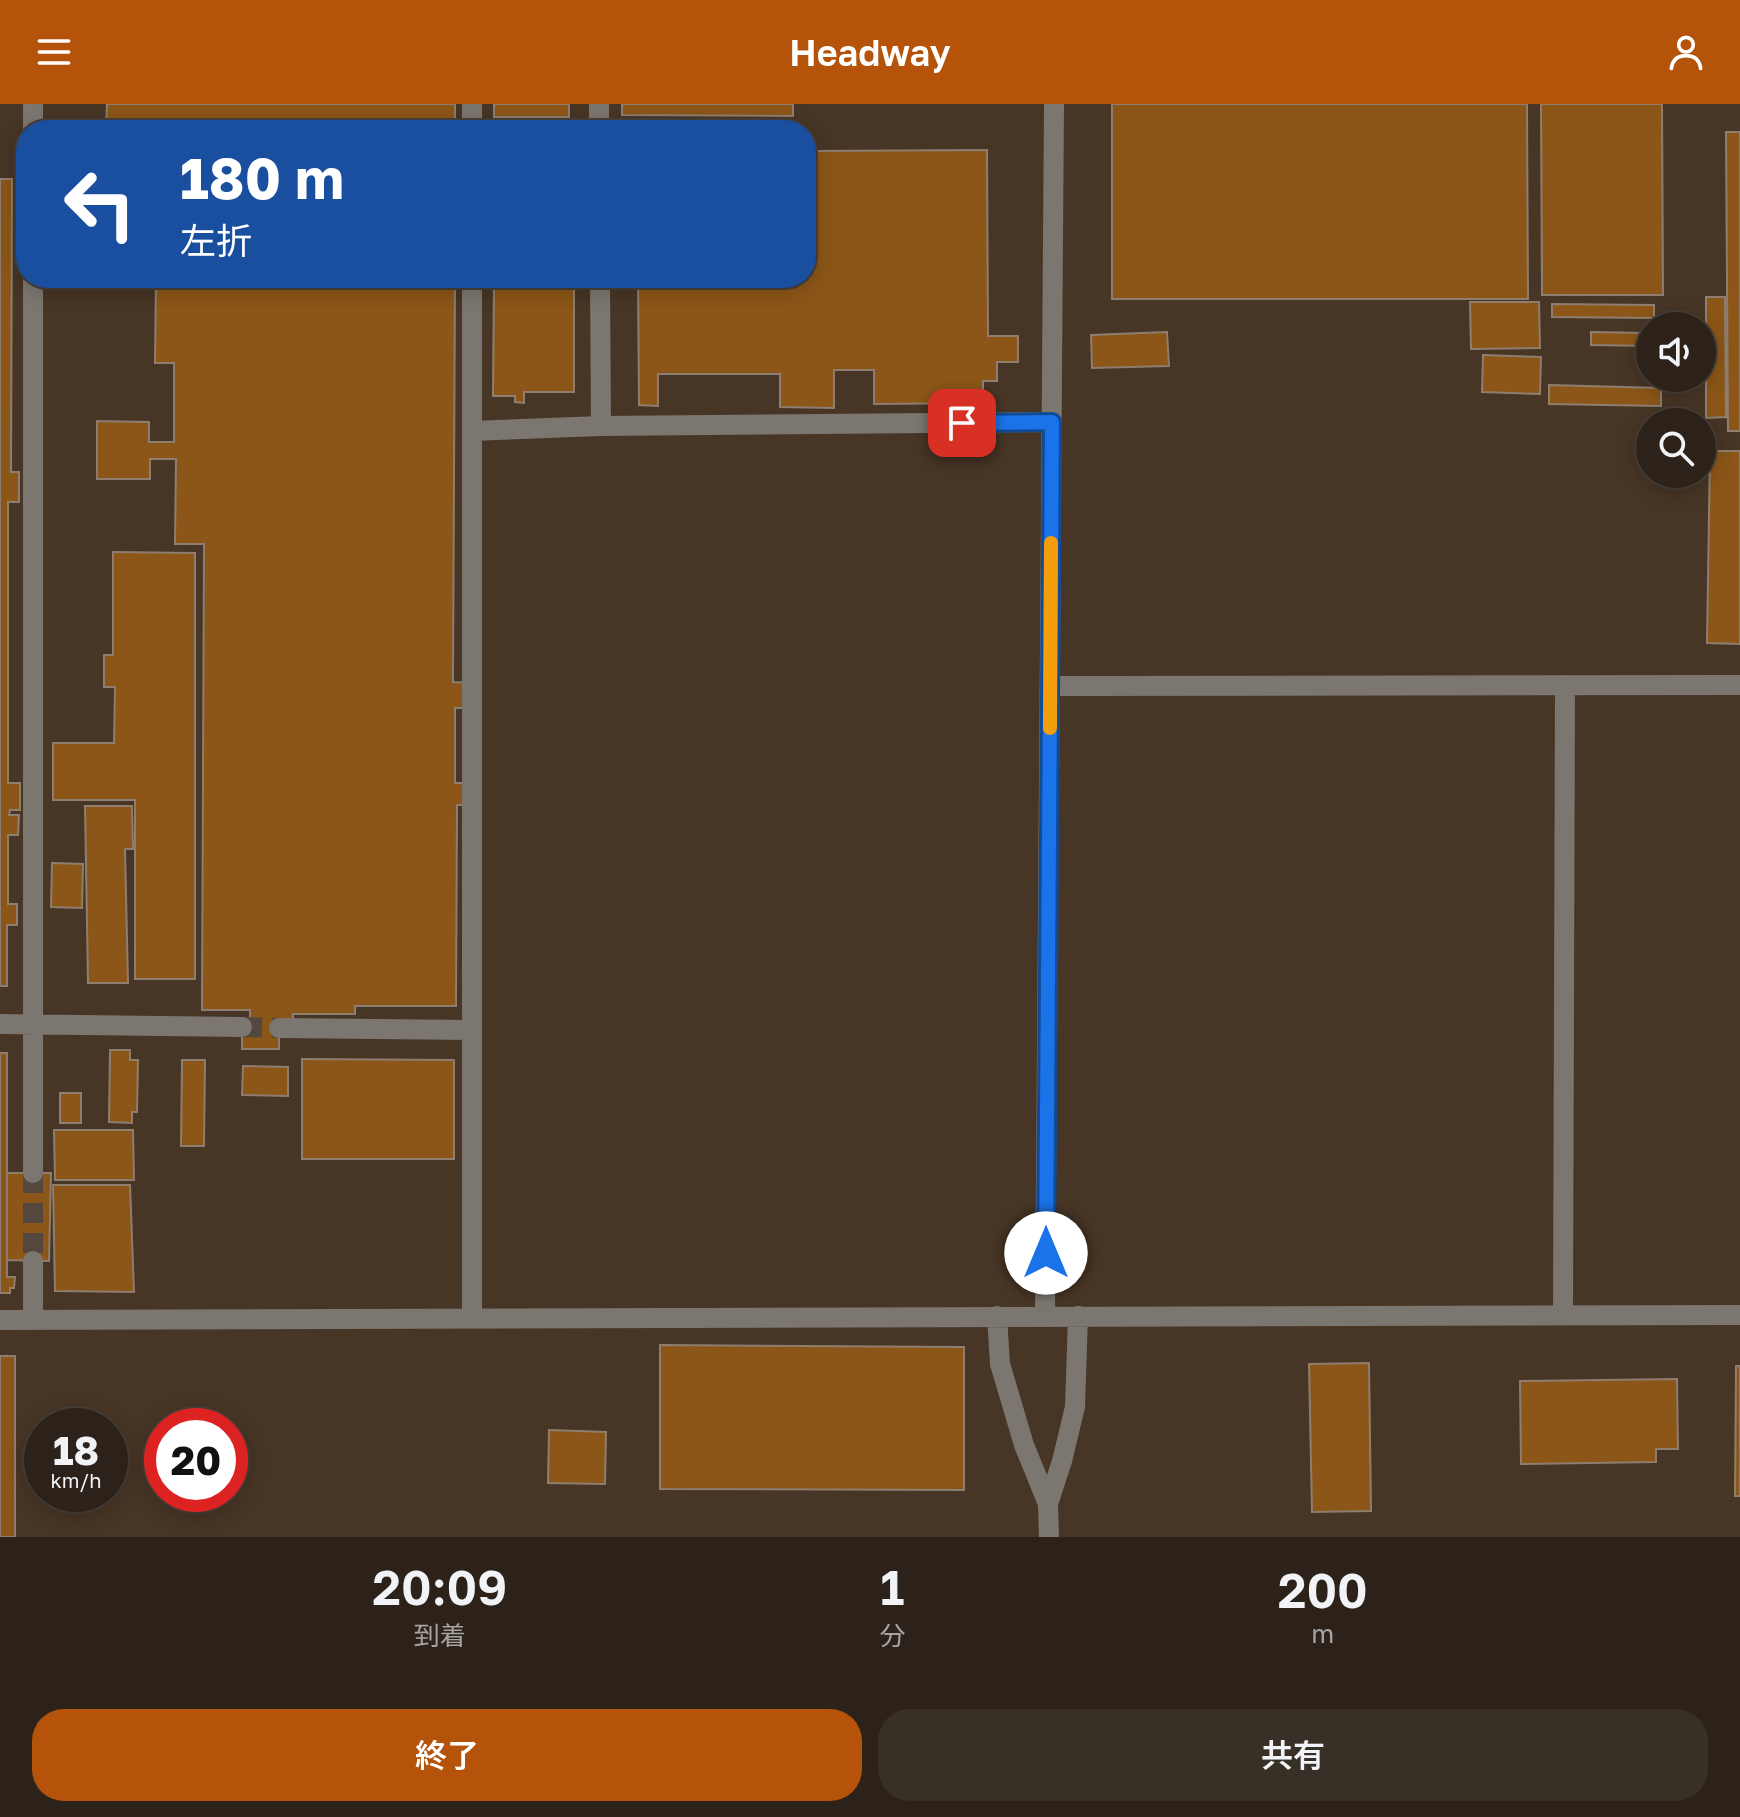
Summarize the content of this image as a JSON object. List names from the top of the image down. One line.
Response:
{"page":{"header":"Headway","turn":["180 m","左折"],"speed":"18 km/h","limit":"20","eta":["20:09","到着","1","分","200","m"],"buttons":["終了","共有"]}}
